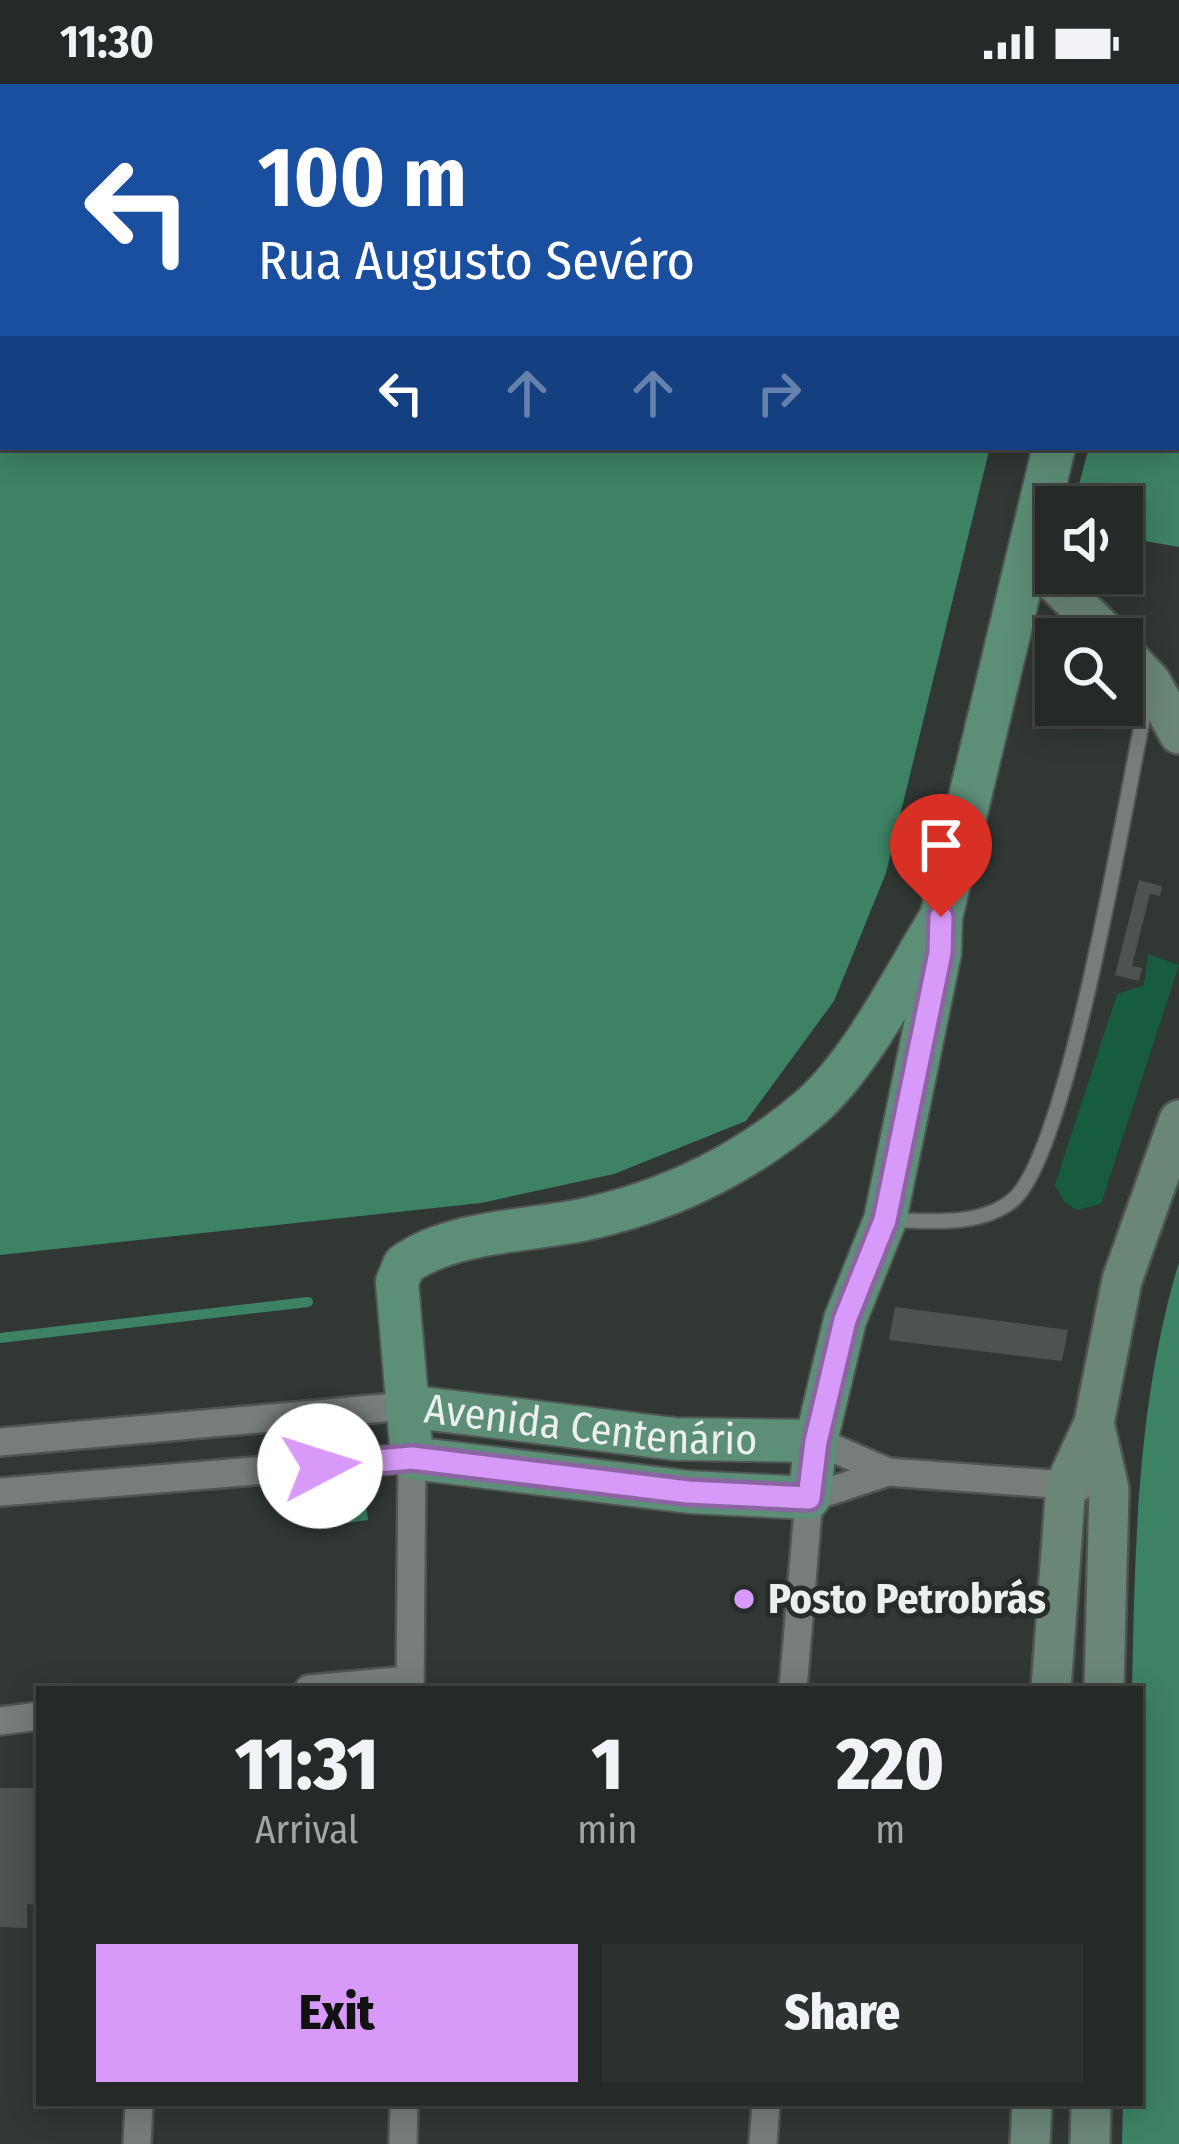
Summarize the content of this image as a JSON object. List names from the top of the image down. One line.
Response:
{"streets":{"main road":["Avenida Centenário"]},"places":["Posto Petrobrás"],"page":{"status":"11:30","turn":["100 m","Rua Augusto Sevéro"],"eta":["11:31","Arrival","1","min","220","m"],"buttons":["Exit","Share"]}}
